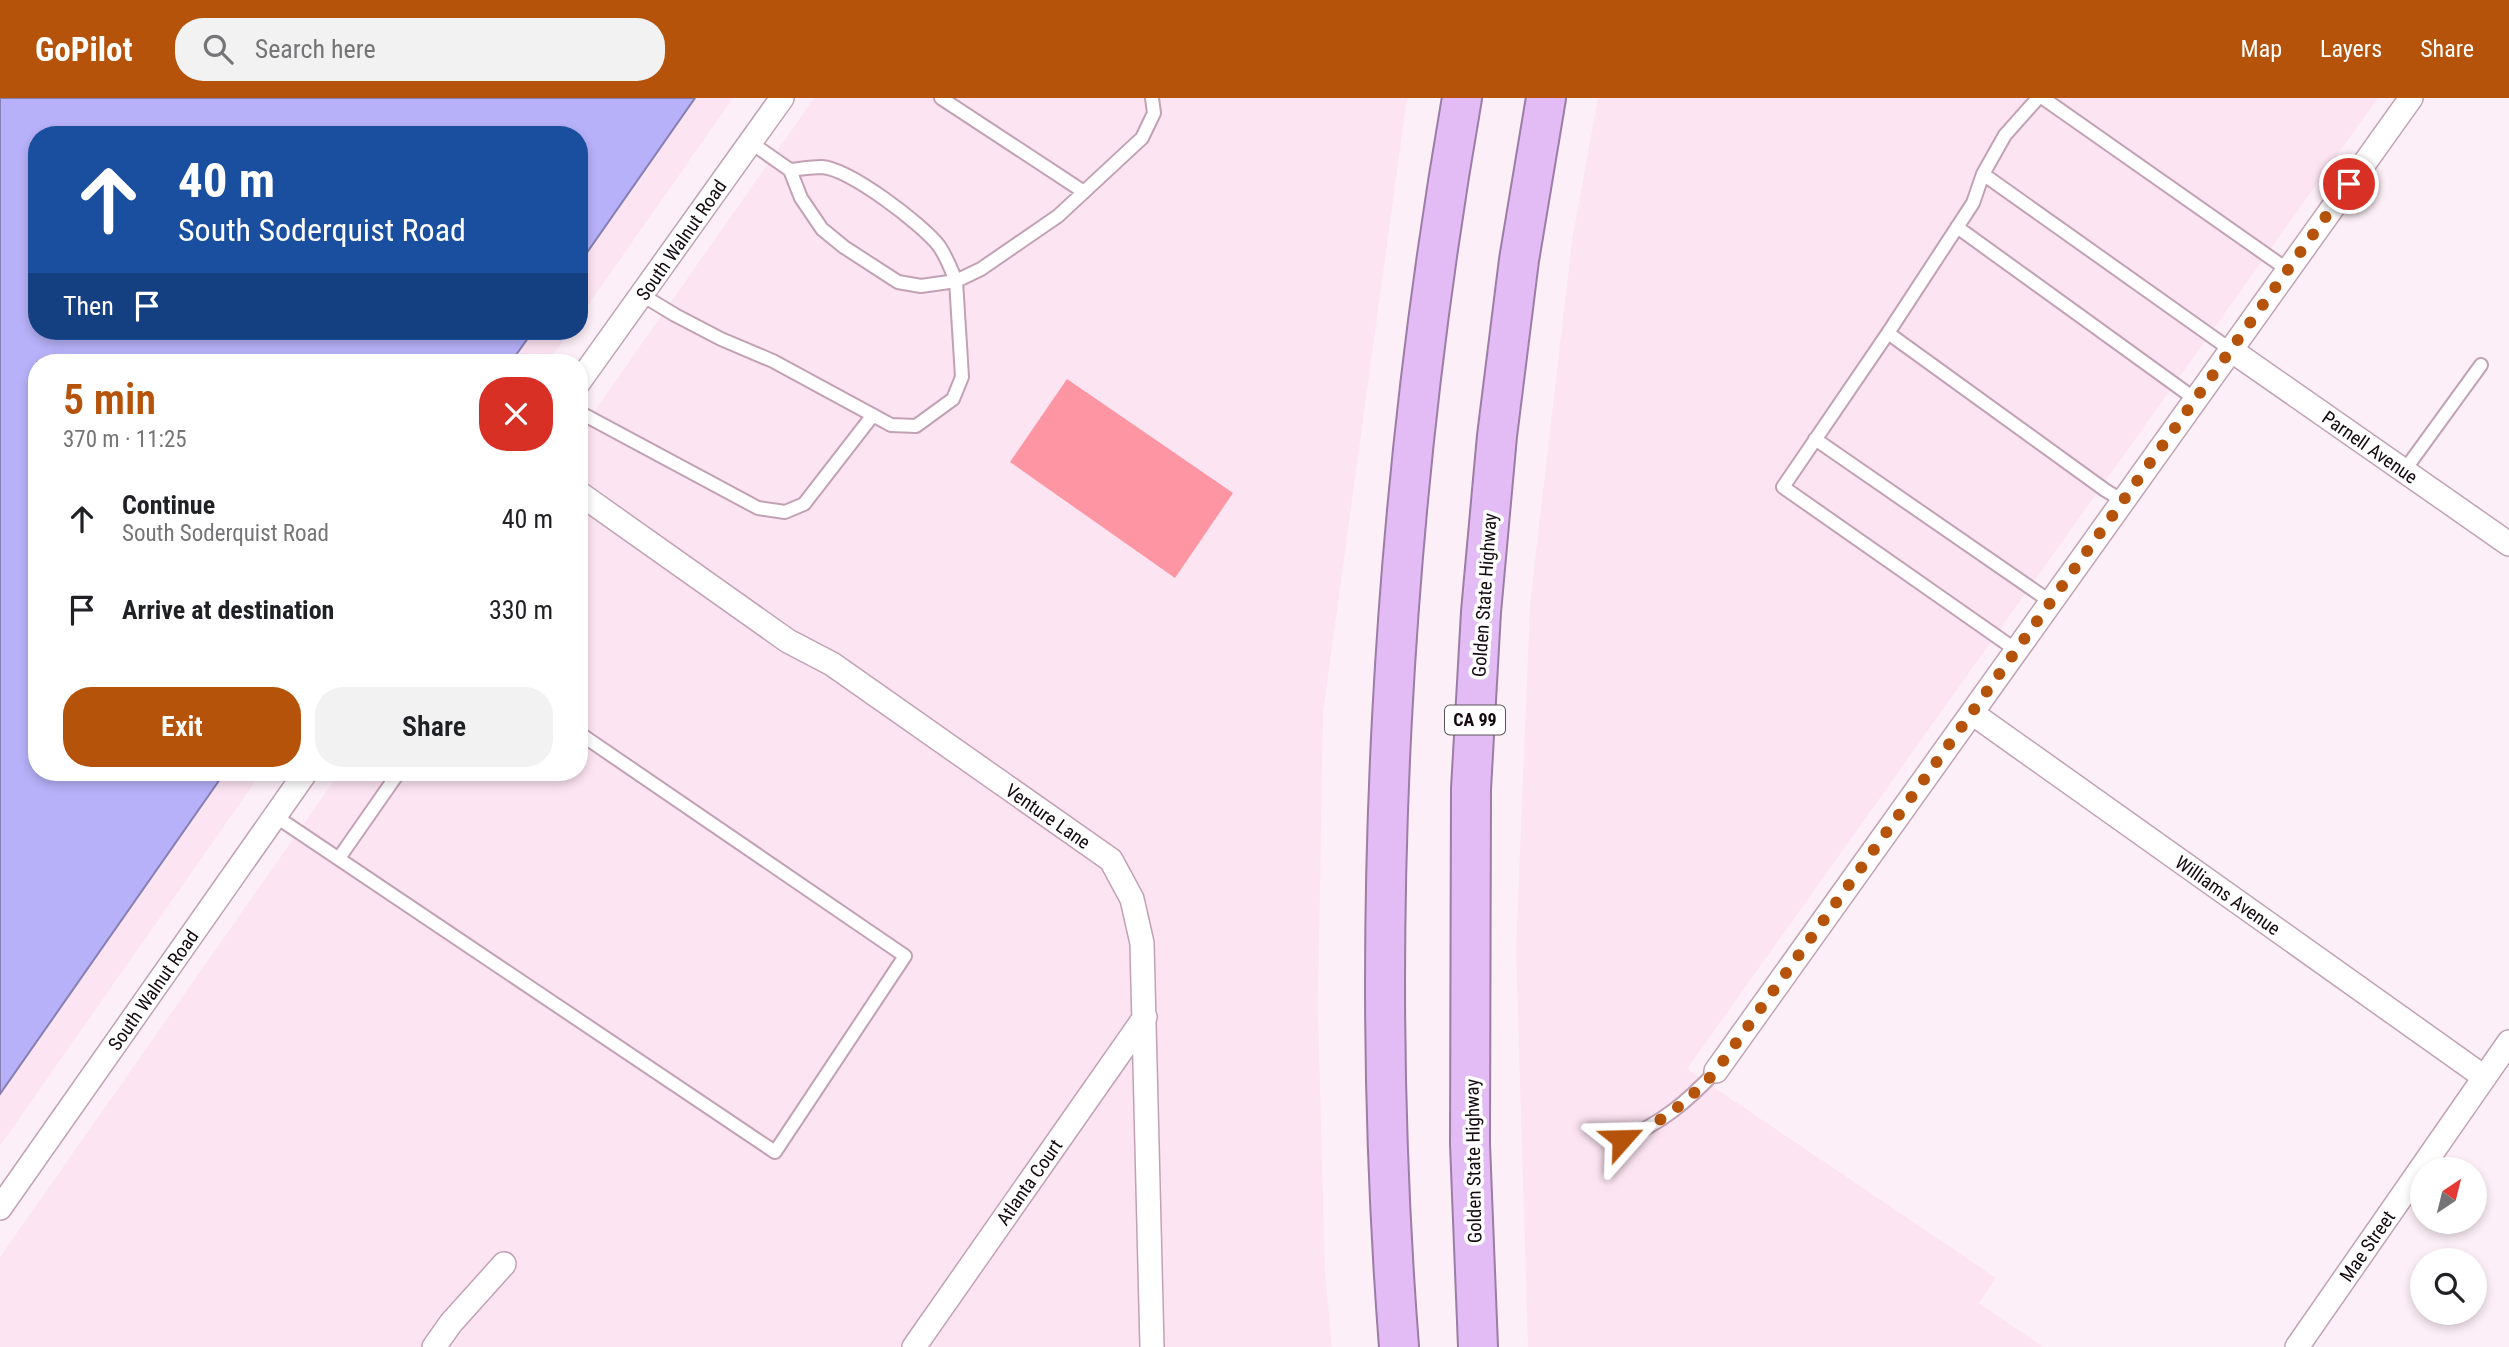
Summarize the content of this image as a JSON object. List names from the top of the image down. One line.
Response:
{"streets":{"highway":["Golden State Highway","CA 99"],"street":["South Walnut Road","Parnell Avenue","Venture Lane","Williams Avenue","Atlanta Court","Mae Street"]},"crossings":[["Venture Lane","Atlanta Court"],["Williams Avenue","Mae Street"]],"north":"top right","page":{"header":"GoPilot","search":"Search here","nav":["Map","Layers","Share"],"turn":["40 m","South Soderquist Road"],"then":"Then","heading":["5 min","370 m · 11:25"],"list":[{"name":"Continue","note":"South Soderquist Road","value":"40 m"},{"name":"Arrive at destination","value":"330 m"}],"buttons":["Exit","Share"]}}
